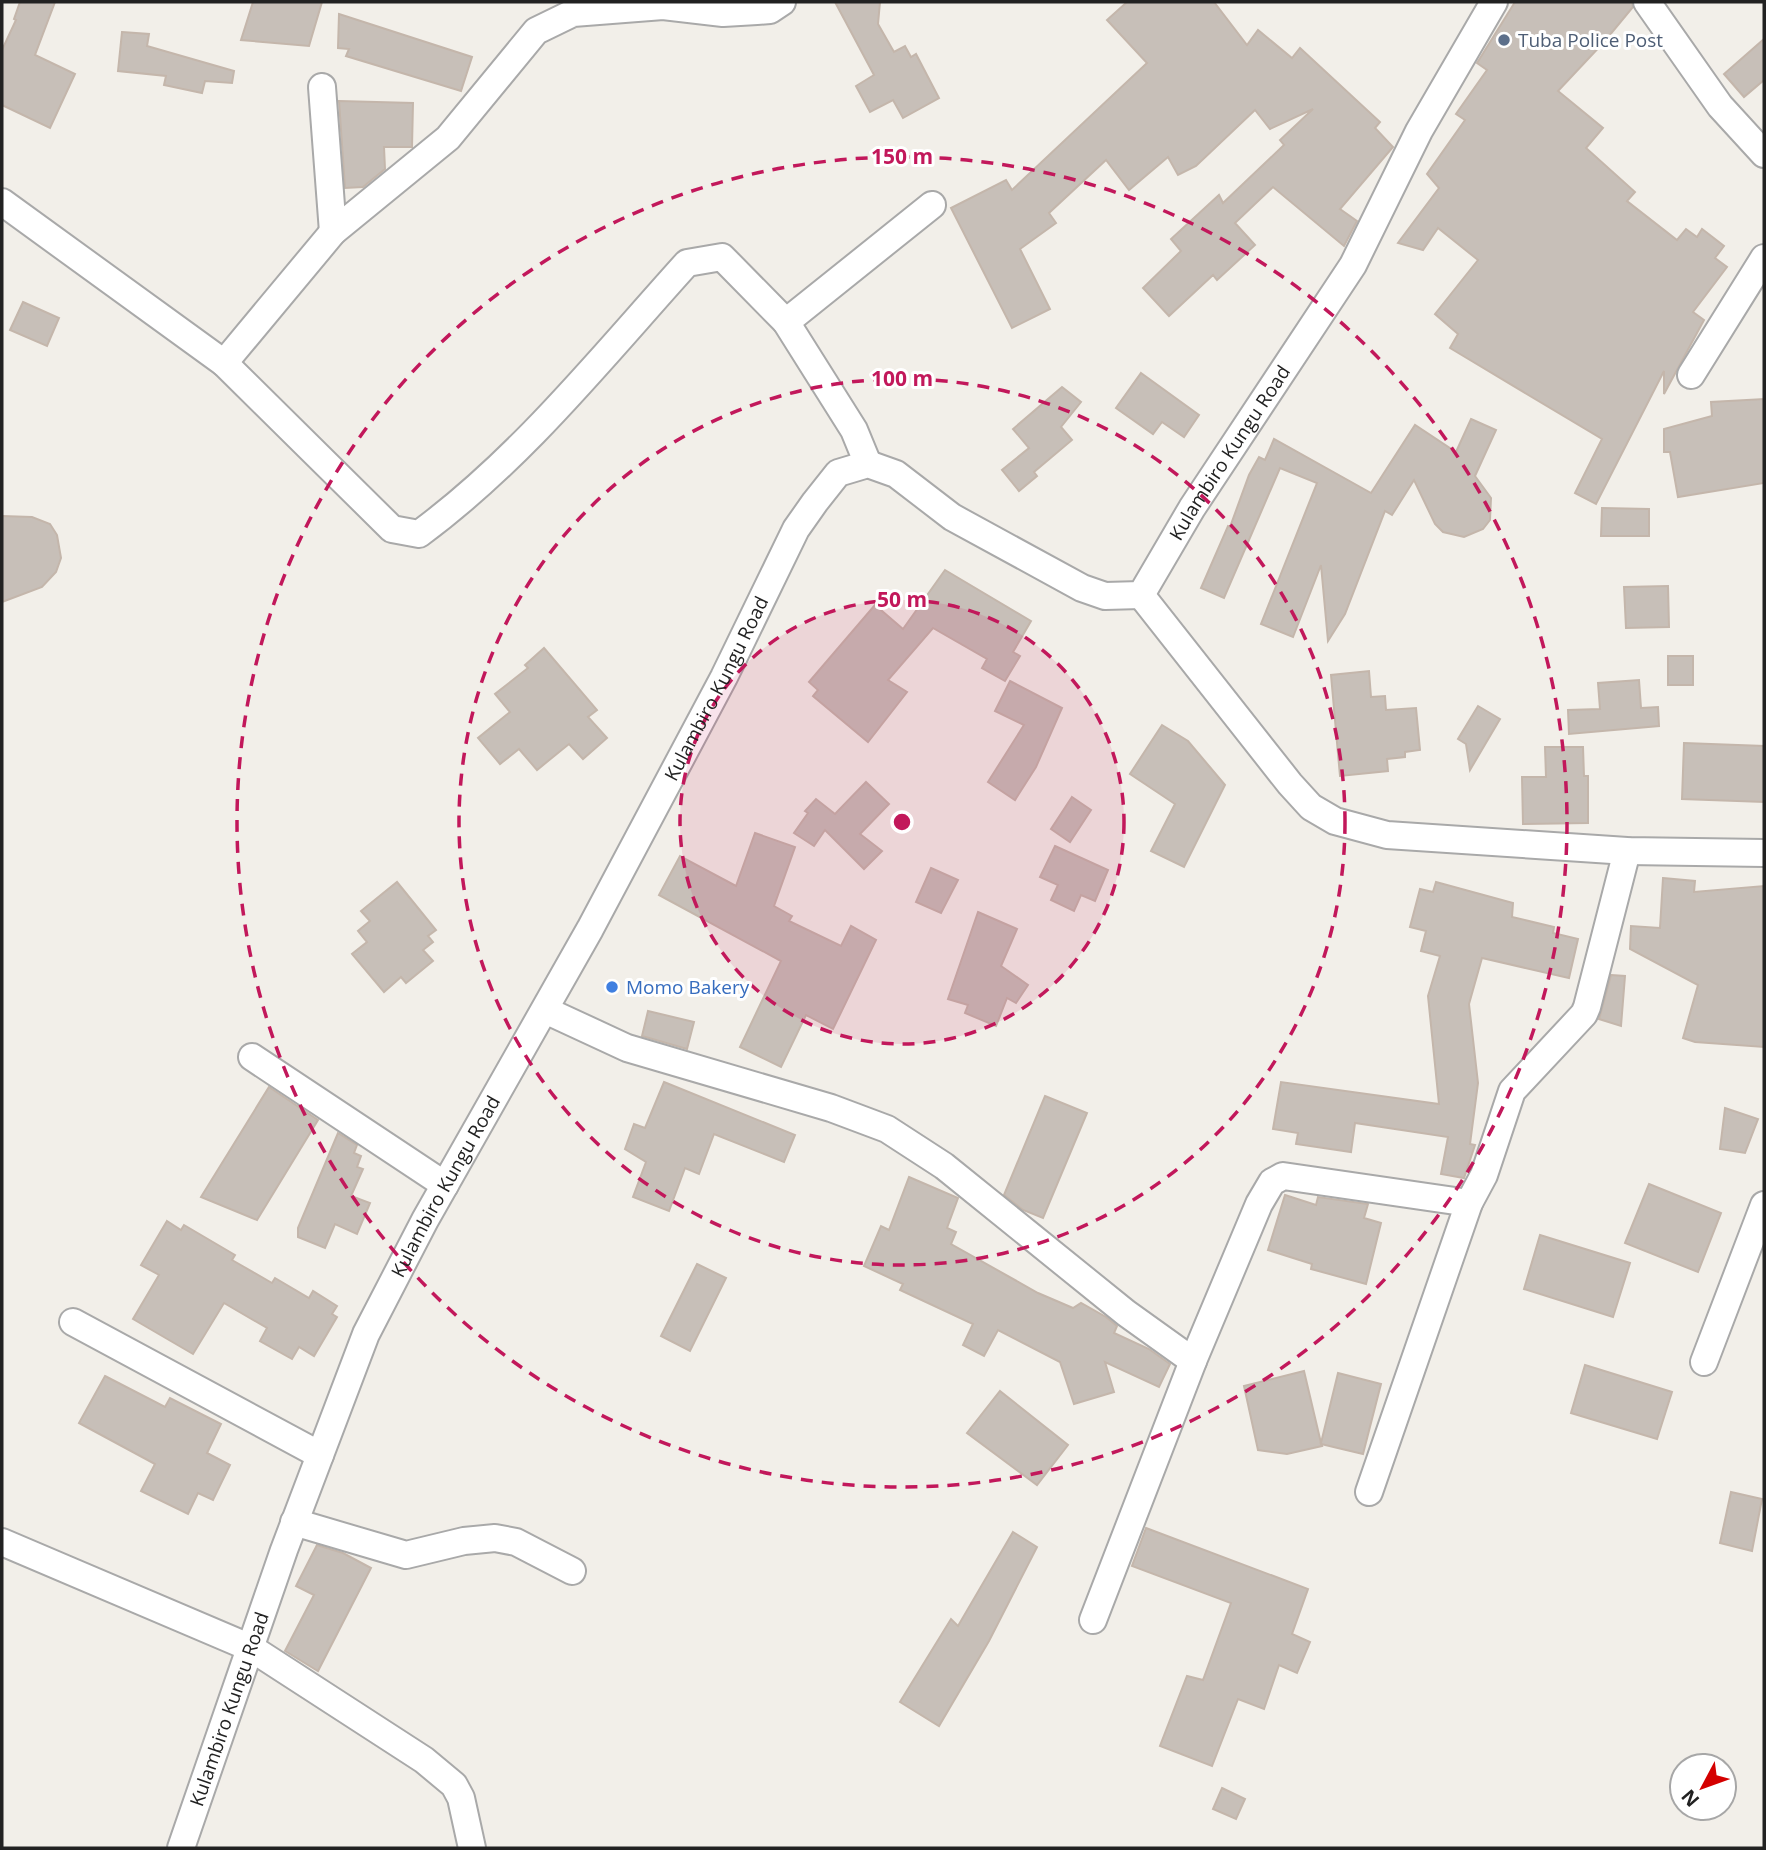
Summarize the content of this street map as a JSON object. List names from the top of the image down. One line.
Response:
{"streets":{"street":["Kulambiro Kungu Road"]},"places":["Tuba Police Post","Momo Bakery"],"north":"bottom left","rings":["150 m","100 m","50 m"]}
